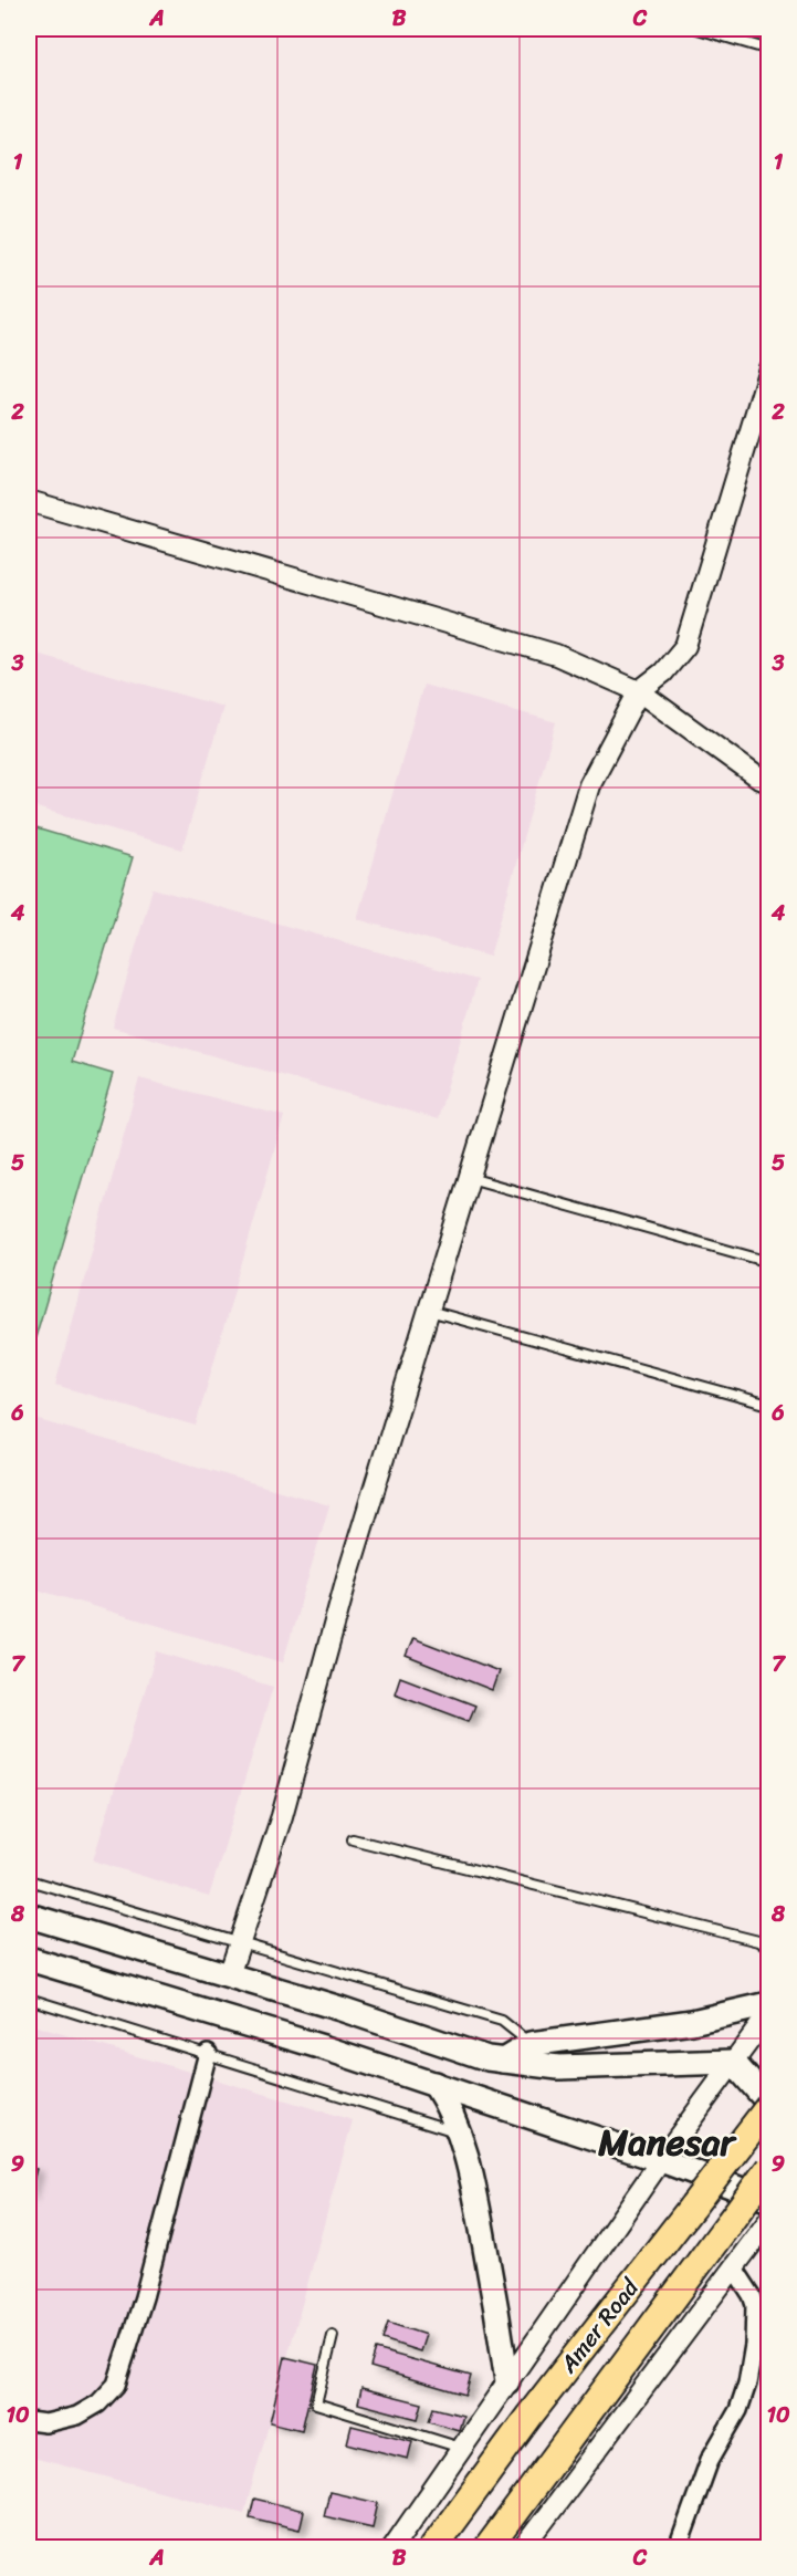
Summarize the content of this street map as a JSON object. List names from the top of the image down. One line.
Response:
{"streets":{"highway":["Amer Road"]},"districts":["Manesar"],"grid":{"columns":["A","B","C"],"rows":["1","2","3","4","5","6","7","8","9","10"]}}
